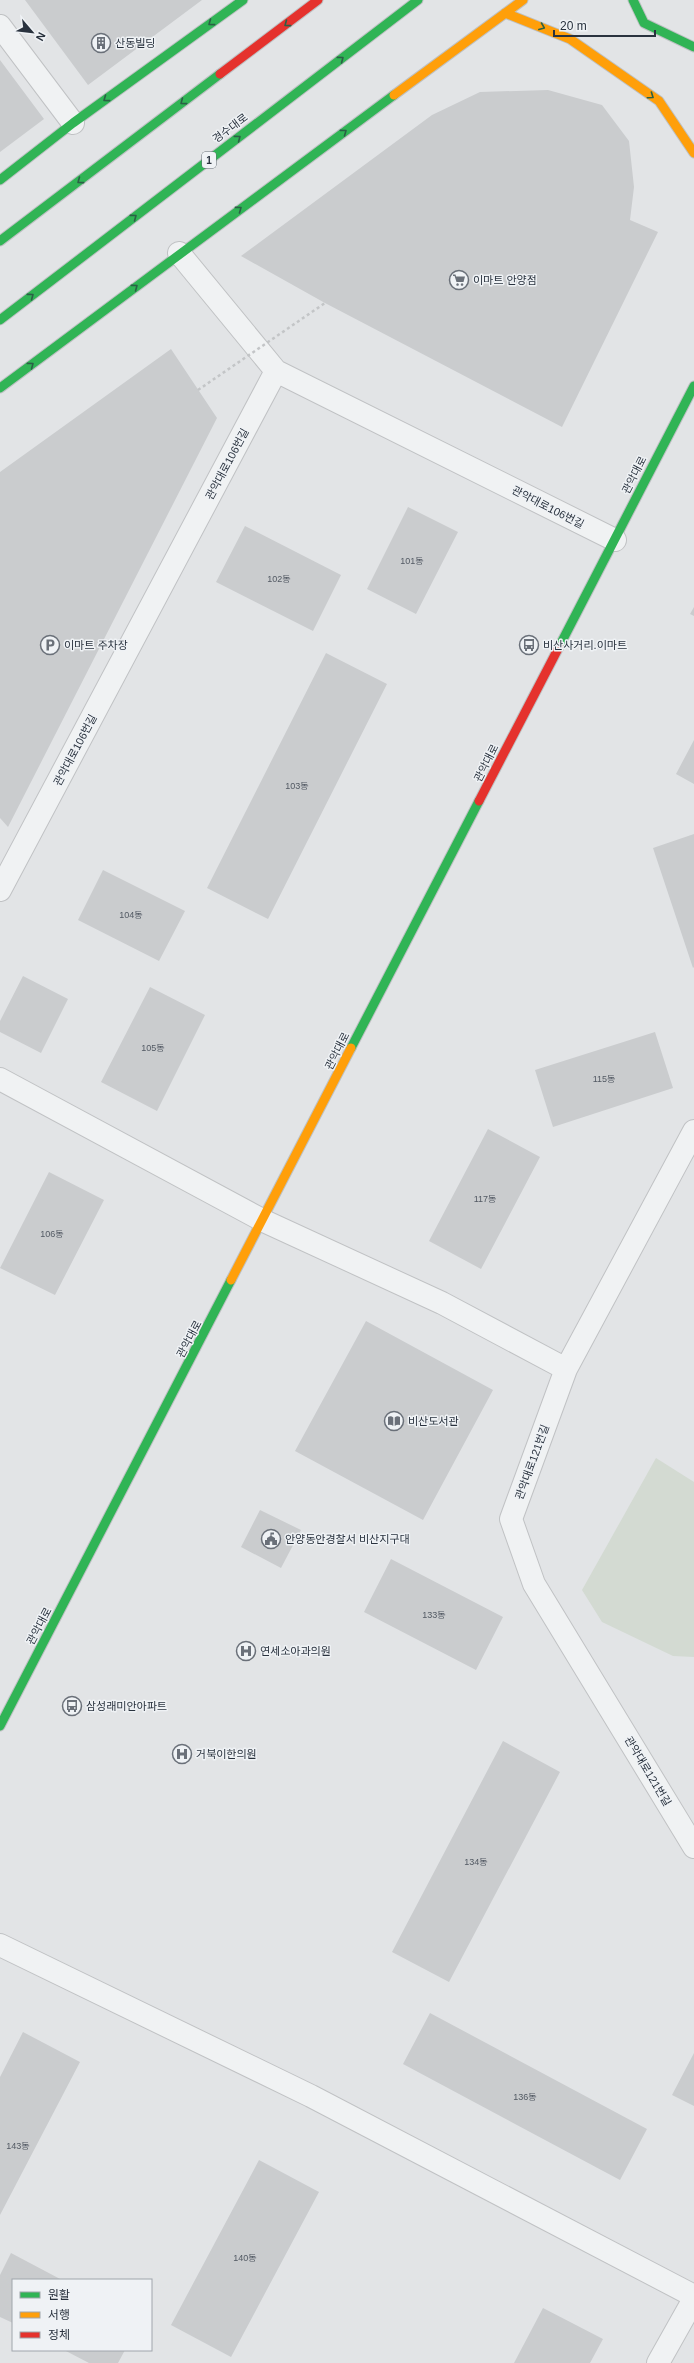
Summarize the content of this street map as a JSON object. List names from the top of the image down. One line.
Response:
{"streets":{"main road":["경수대로","1","관악대로"],"street":["관악대로106번길","관악대로121번길"]},"crossings":[["관악대로106번길","관악대로"]],"places":{"building":["산동빌딩"],"supermarket":["이마트 안양점"],"parking":["이마트 주차장"],"bus stop":["비산사거리.이마트","삼성래미안아파트"],"library":["비산도서관"],"public building":["안양동안경찰서 비산지구대"],"hospital":["연세소아과의원","거북이한의원"]},"house_numbers":["101동","102동","103동","104동","105동","115동","117동","106동","133동","134동","136동","143동","140동"],"legend":["원활","서행","정체"],"scale_bar":"20 m","north":"bottom right"}
